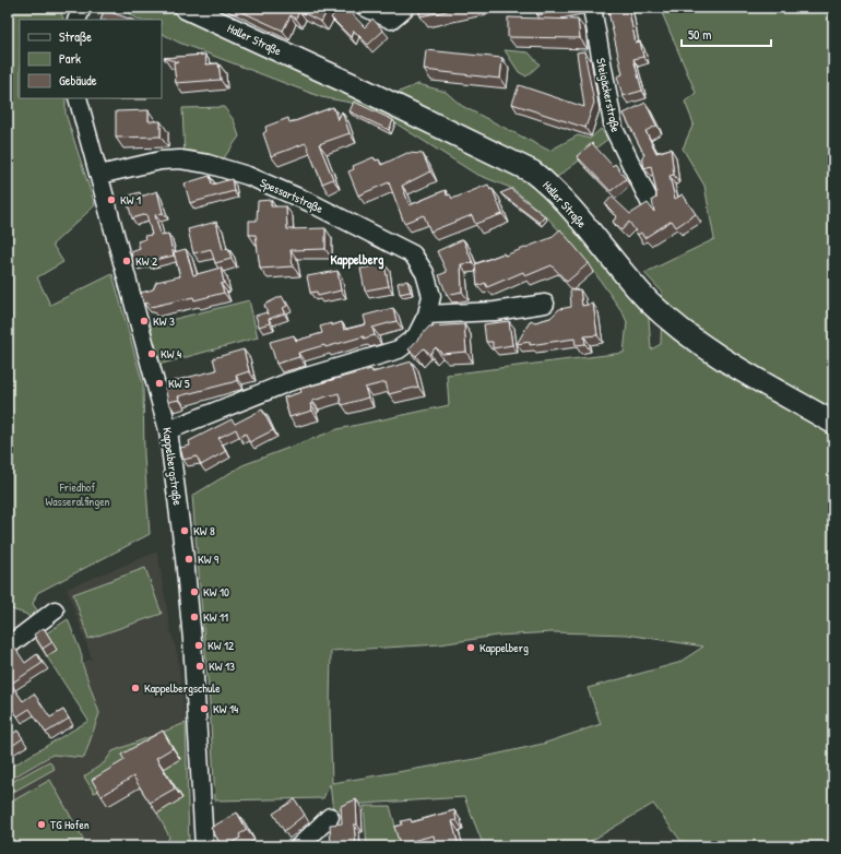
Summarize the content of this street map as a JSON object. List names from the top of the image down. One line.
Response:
{"streets":{"main road":["Haller Straße"],"street":["Steigäckerstraße","Spessartstraße","Kappelbergstraße"]},"crossings":[["Spessartstraße","Kappelbergstraße"]],"districts":["Kappelberg"],"parks":["Friedhof Wasseralfingen"],"places":["KW 1","KW 2","KW 3","KW 4","KW 5","KW 8","KW 9","KW 10","KW 11","KW 12","Kappelberg","KW 13","Kappelbergschule","KW 14","TG Hofen"],"legend":["Straße","Park","Gebäude"],"scale_bar":"50 m"}
